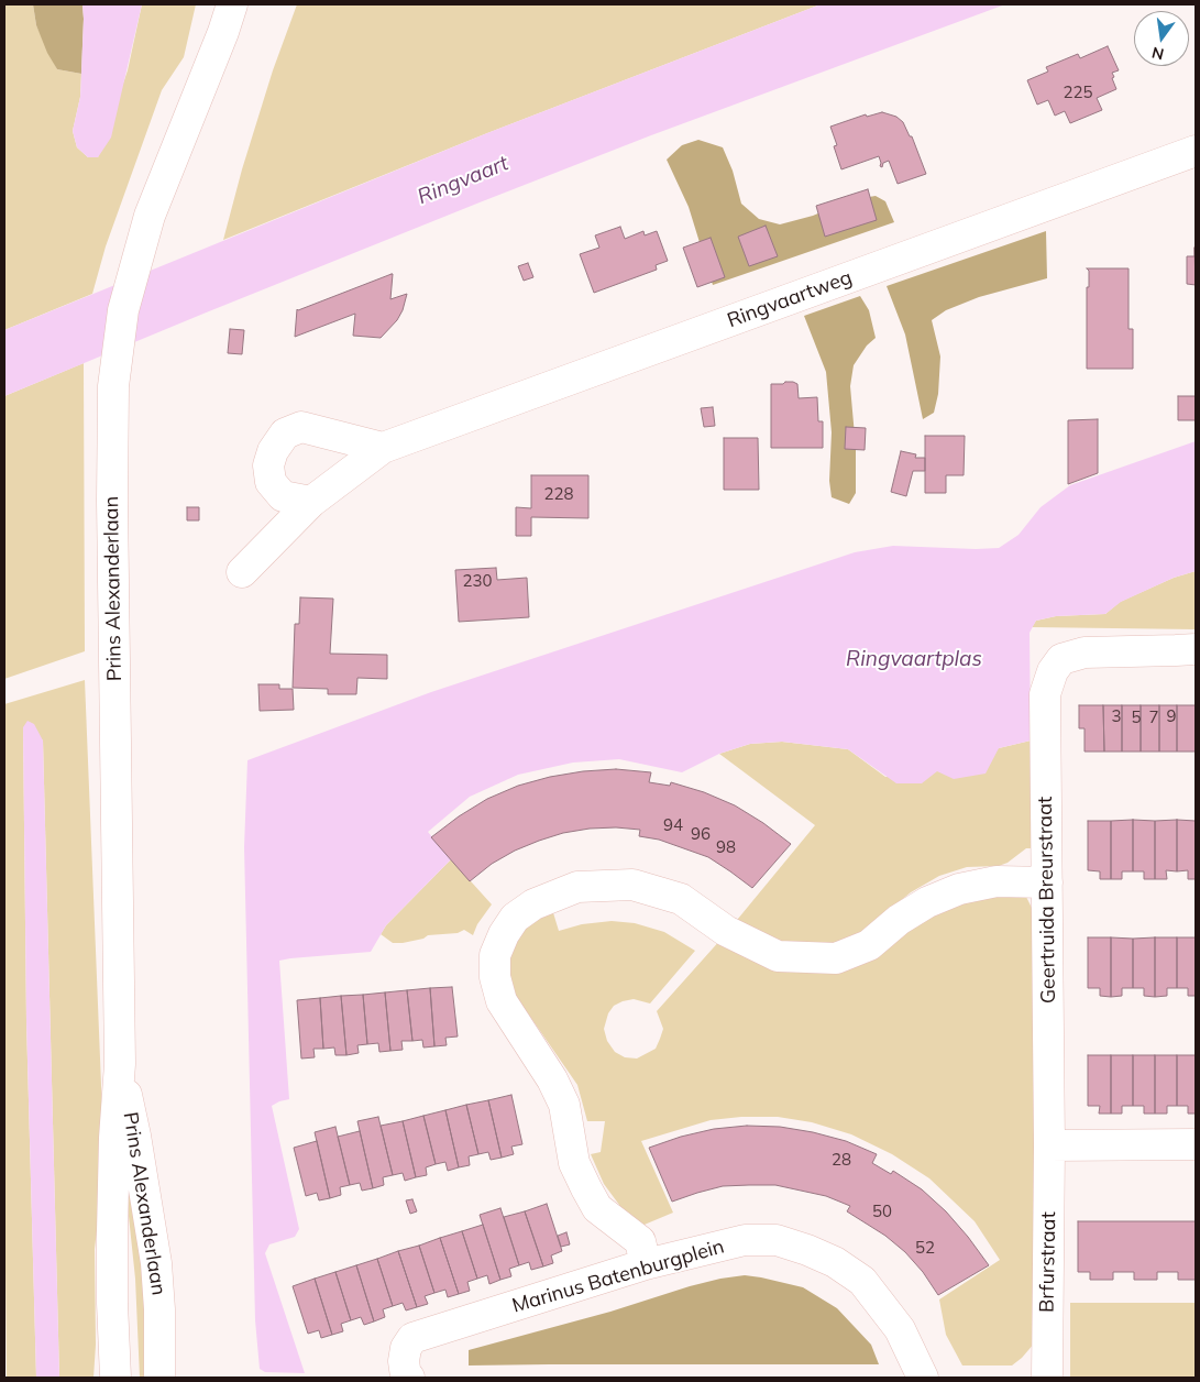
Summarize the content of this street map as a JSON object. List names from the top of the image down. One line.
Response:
{"streets":{"street":["Ringvaartweg","Prins Alexanderlaan","Geertruida Breurstraat","Brfurstraat","Marinus Batenburgplein"]},"crossings":[["Geertruida Breurstraat","Brfurstraat"]],"water":["Ringvaart","Ringvaartplas"],"house_numbers":["225","228","230","3","9","5","7","94","96","98","28","50","52"],"north":"bottom"}
